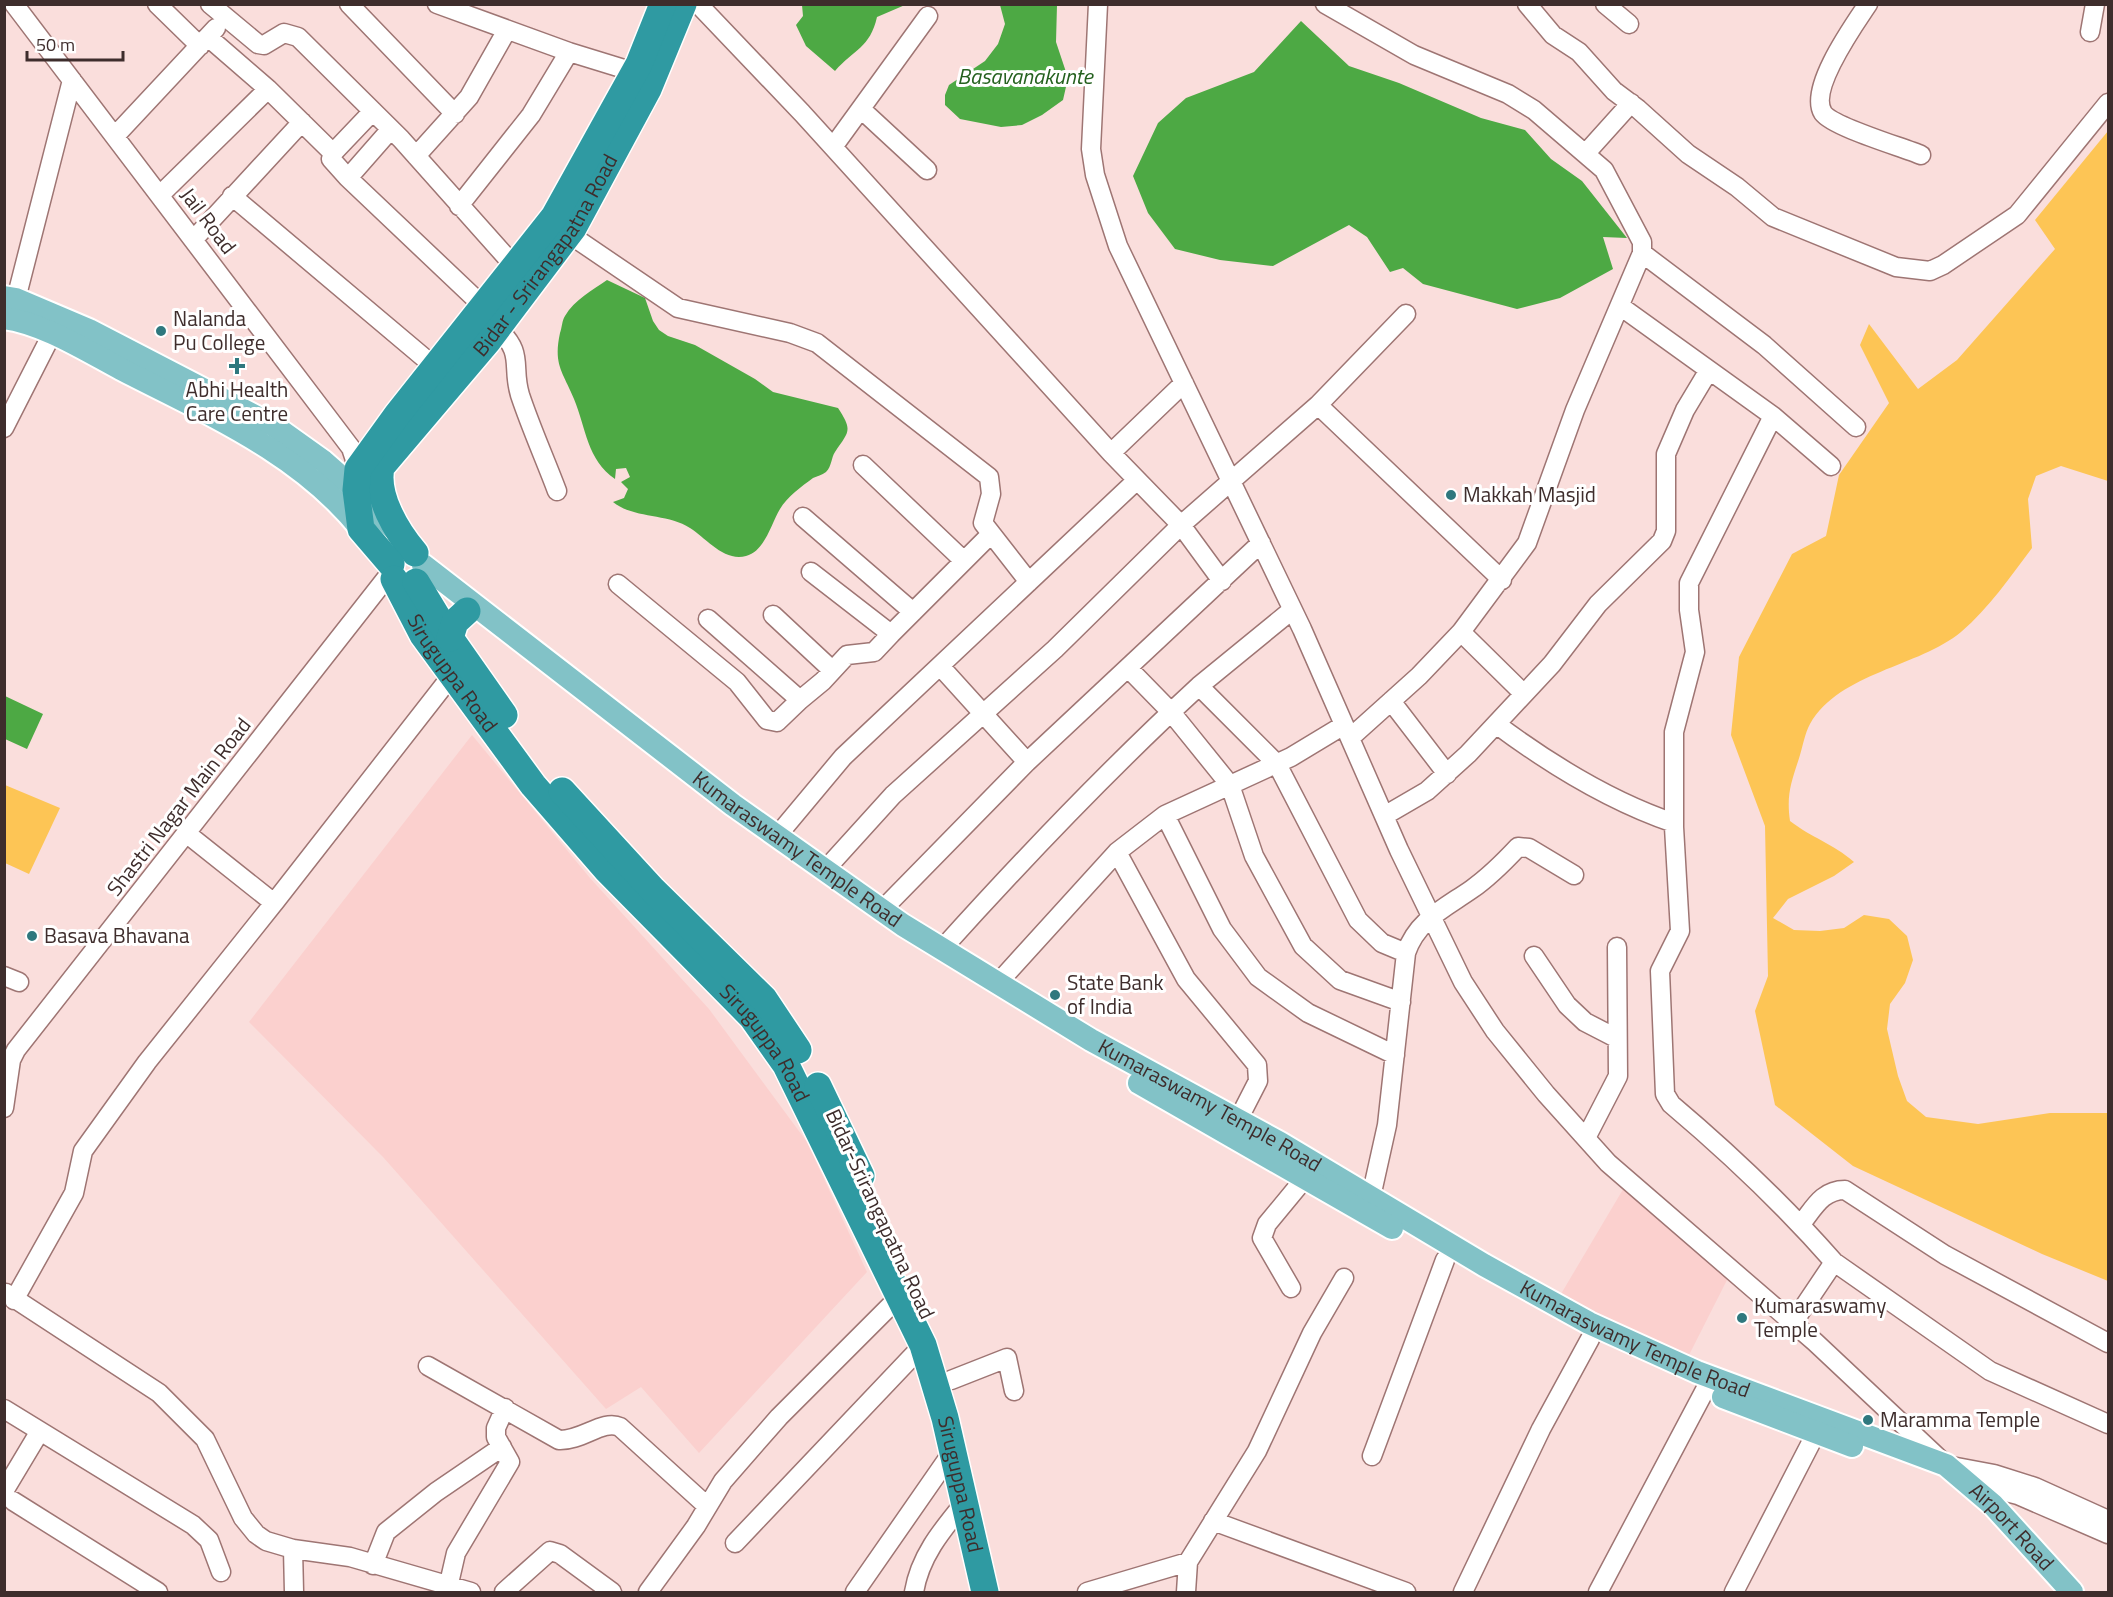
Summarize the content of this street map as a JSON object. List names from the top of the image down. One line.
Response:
{"streets":{"highway":["Bidar - Srirangapatna Road","Siruguppa Road","Bidar-Srirangapatna Road"],"main road":["Kumaraswamy Temple Road","Airport Road"],"street":["Jail Road","Shastri Nagar Main Road"]},"crossings":[["Jail Road","Bidar - Srirangapatna Road"],["Siruguppa Road","Shastri Nagar Main Road"],["Siruguppa Road","Bidar-Srirangapatna Road"],["Shastri Nagar Main Road","Bidar-Srirangapatna Road"],["Kumaraswamy Temple Road","Airport Road"]],"water":["Basavanakunte"],"places":{"other":["Nalanda Pu College","Makkah Masjid","Basava Bhavana","State Bank of India","Kumaraswamy Temple","Maramma Temple"],"health":["Abhi Health Care Centre"]},"scale_bar":"50 m"}
